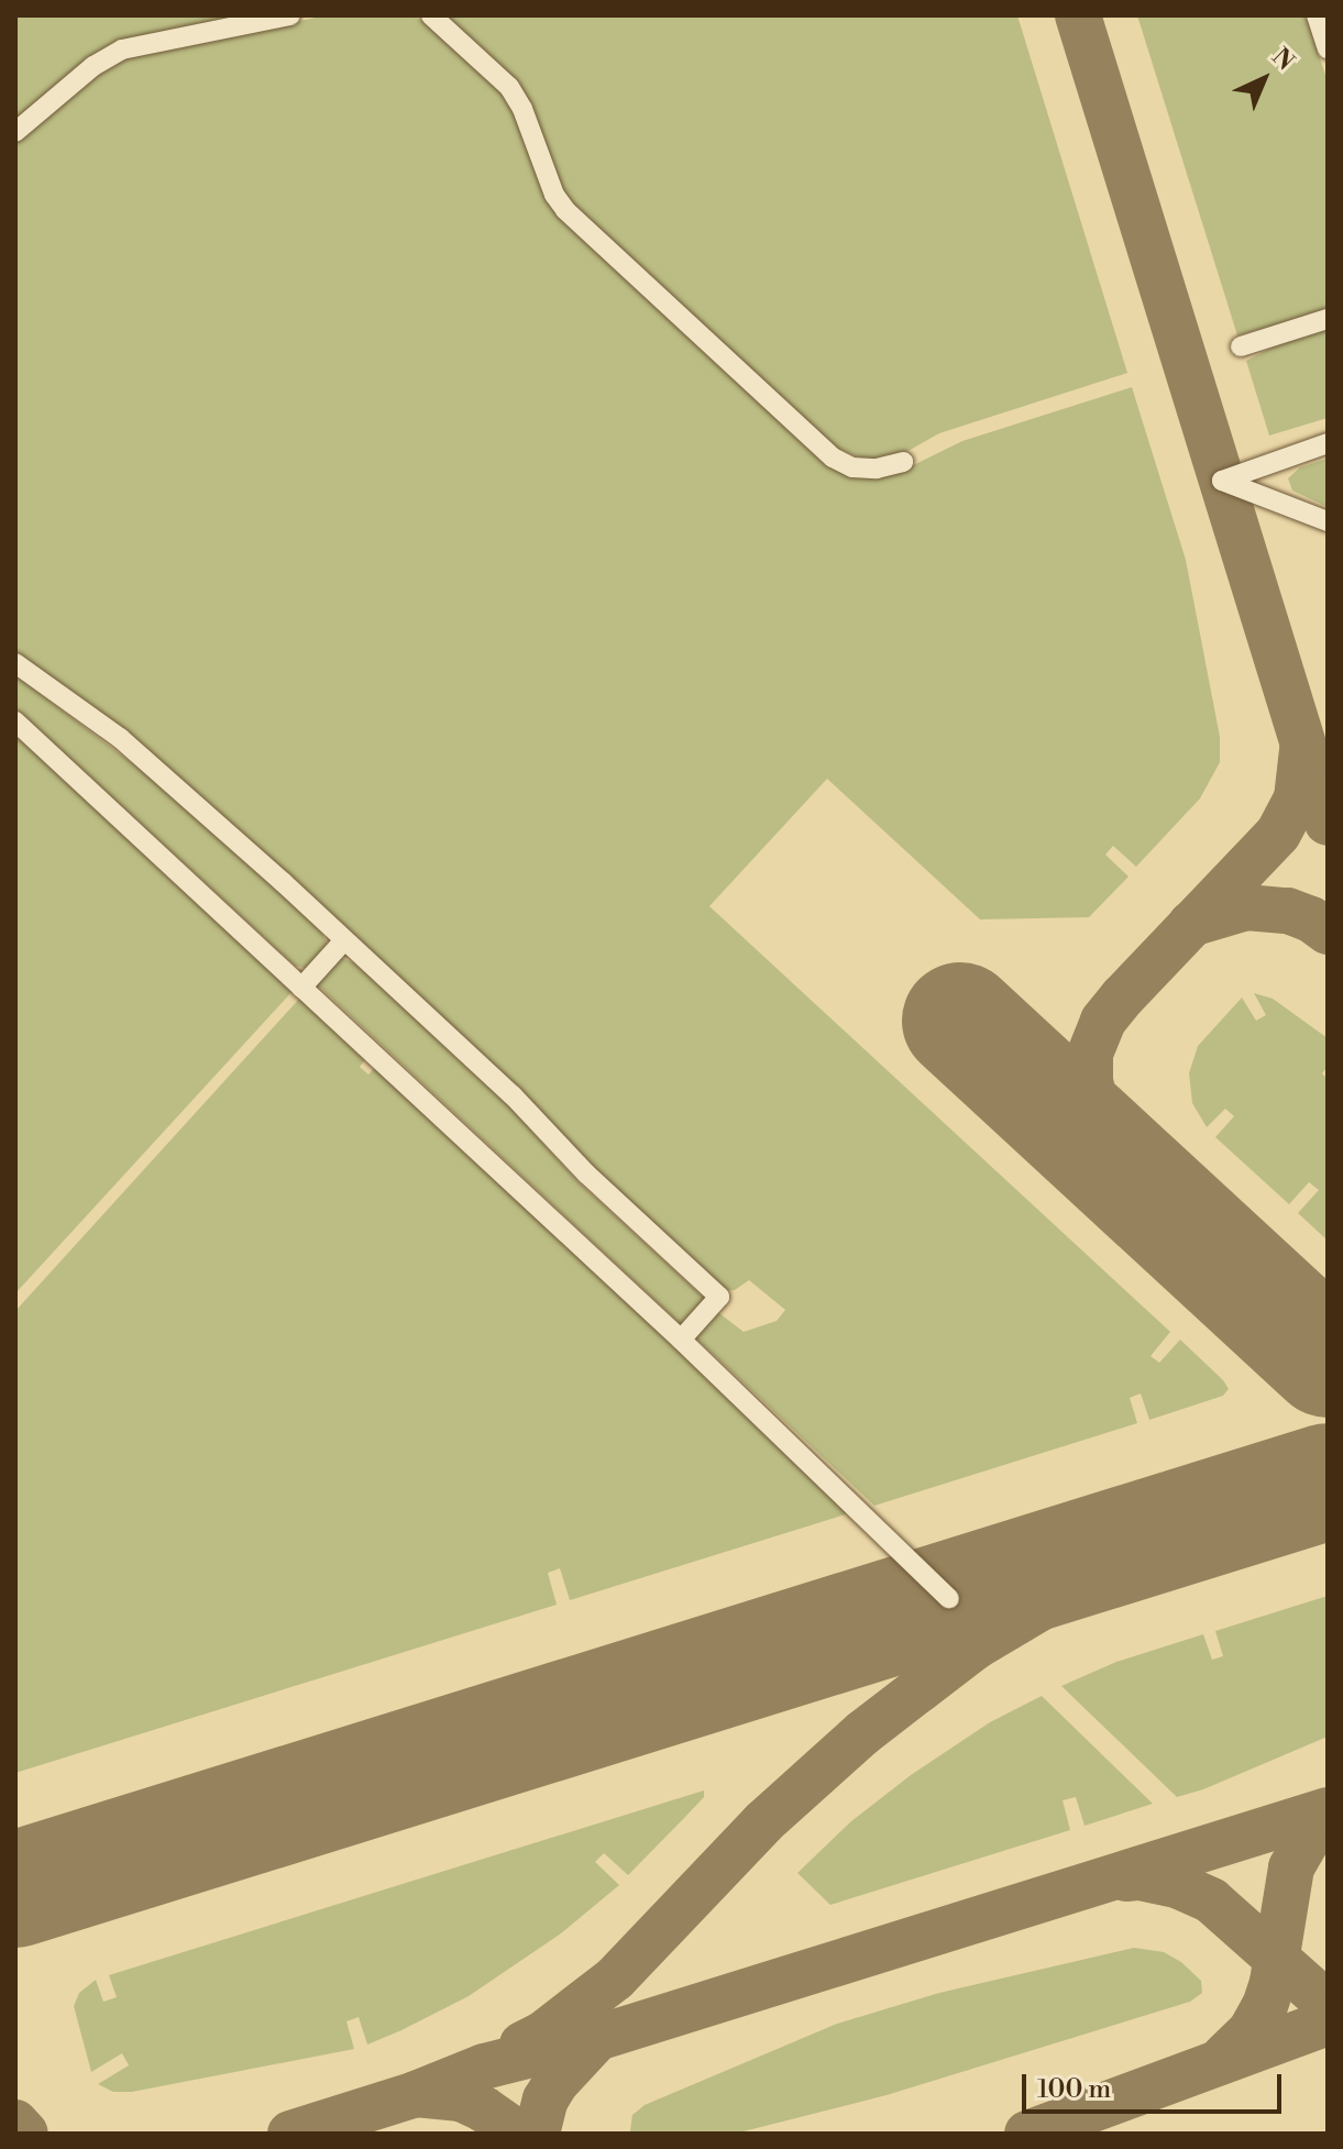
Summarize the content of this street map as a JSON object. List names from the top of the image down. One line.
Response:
{"scale_bar":"100 m","north":"top right"}
